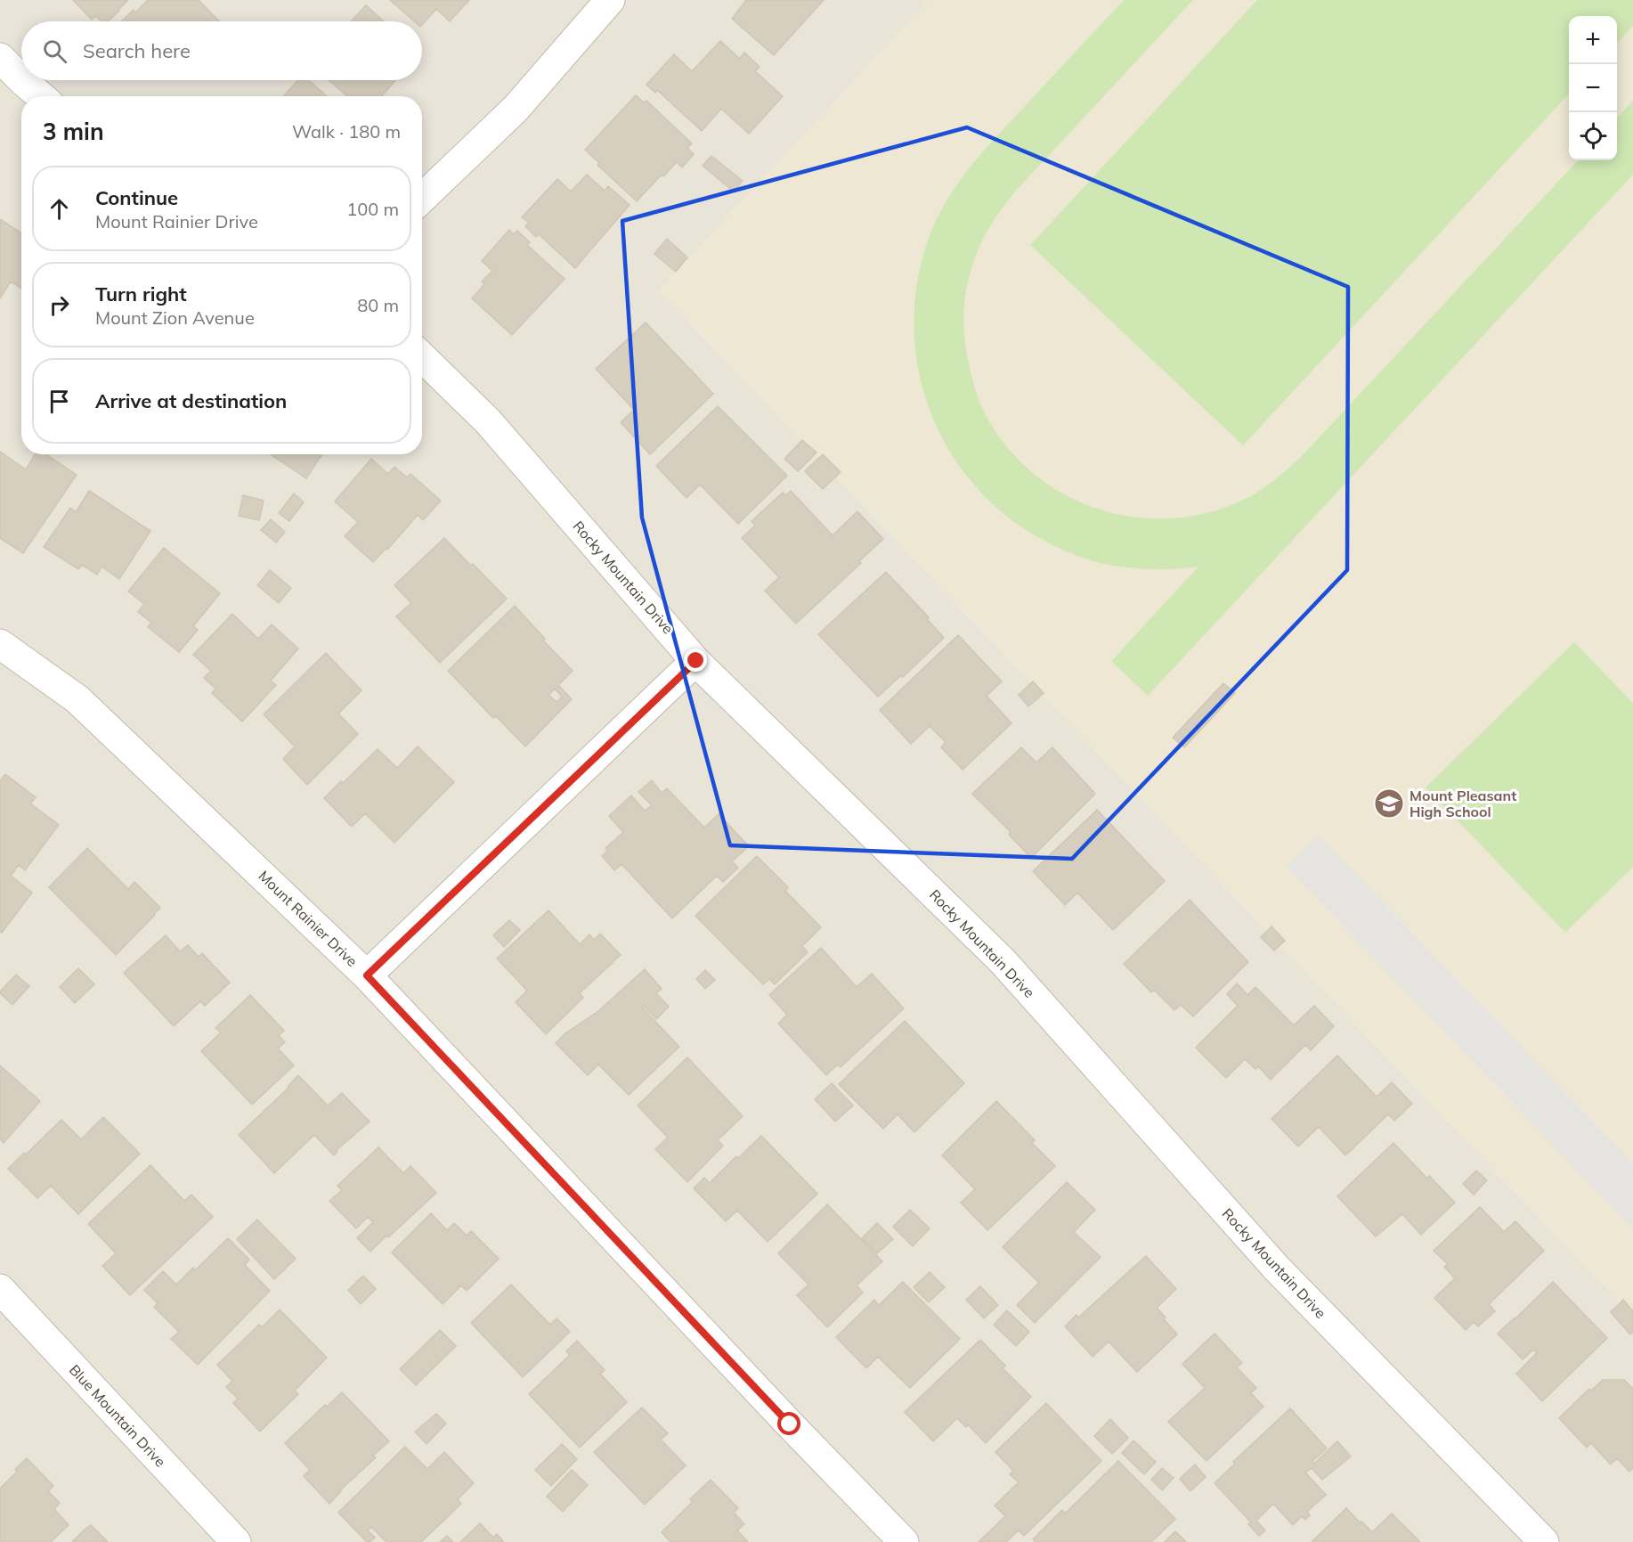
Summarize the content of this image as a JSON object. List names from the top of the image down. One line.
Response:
{"streets":{"street":["Rocky Mountain Drive","Mount Rainier Drive","Blue Mountain Drive"]},"places":{"school or university":["Mount Pleasant High School"]},"page":{"map_buttons":["+","−"],"search":"Search here","heading":["3 min","Walk · 180 m"],"list":[["Continue","Mount Rainier Drive","100 m"],["Turn right","Mount Zion Avenue","80 m"],"Arrive at destination"]}}
